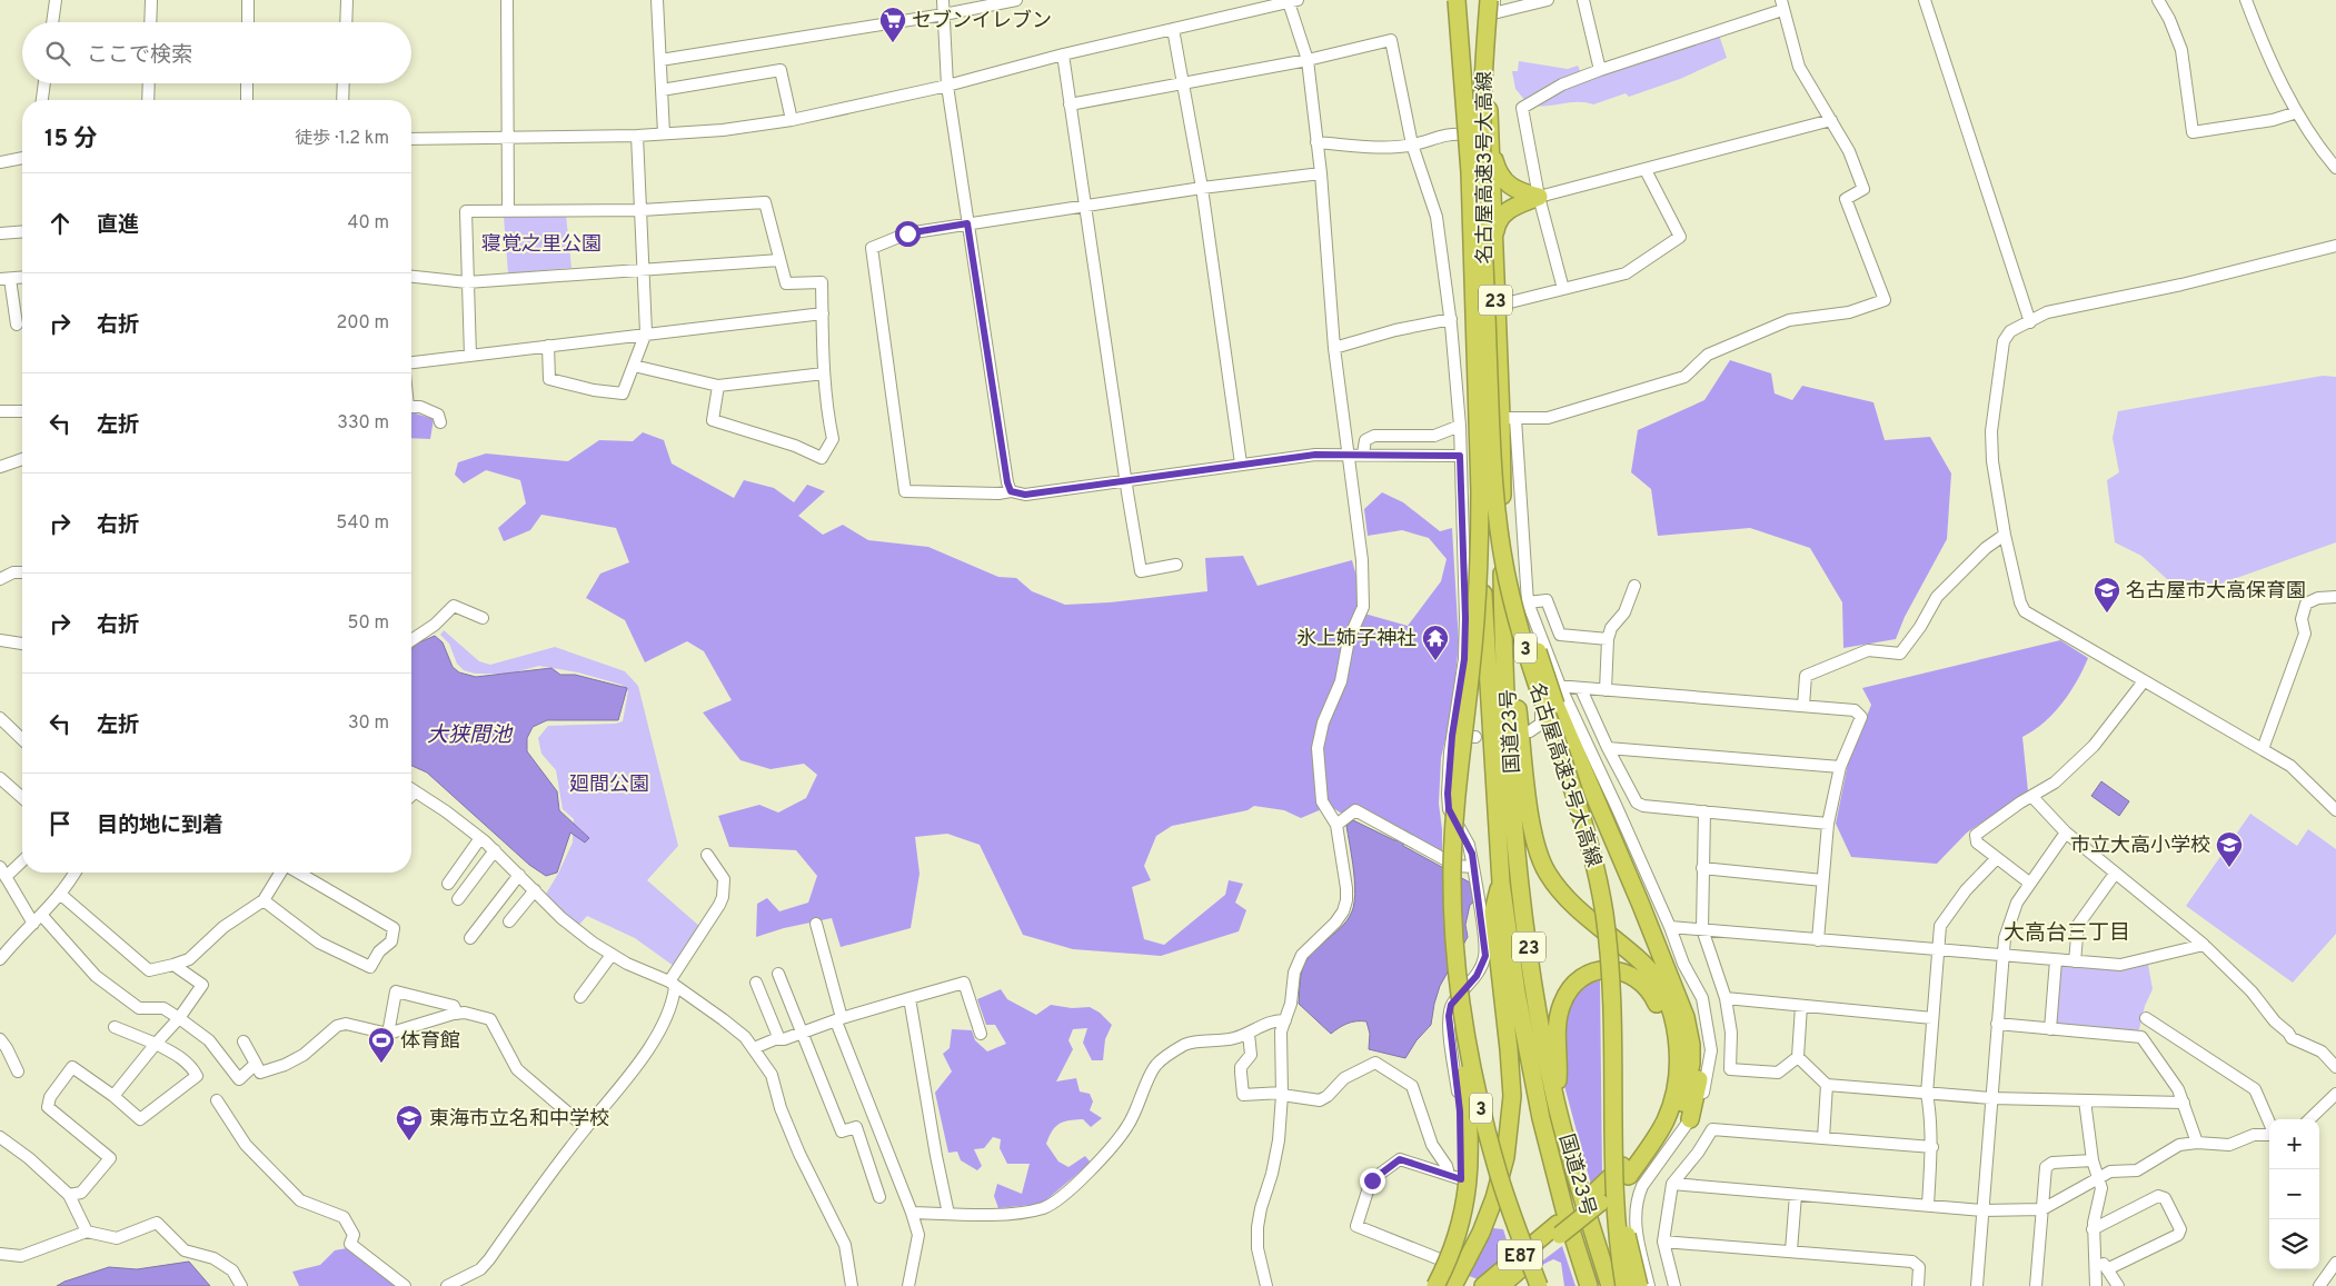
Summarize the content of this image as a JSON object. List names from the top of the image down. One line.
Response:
{"streets":{"highway":["名古屋高速3号大高線","23","3","国道23号","E87"]},"districts":["大高台三丁目"],"water":["大狭間池"],"parks":["寝覚之里公園","廻間公園"],"places":{"supermarket":["セブンイレブン"],"school or university":["名古屋市大高保育園","市立大高小学校","東海市立名和中学校"],"temple":["氷上姉子神社"],"sports":["体育館"]},"page":{"search":"ここで検索","heading":["15 分","徒歩 · 1.2 km"],"list":[["直進","40 m"],["右折","200 m"],["左折","330 m"],["右折","540 m"],["右折","50 m"],["左折","30 m"],"目的地に到着"],"map_buttons":["+","−"]}}
